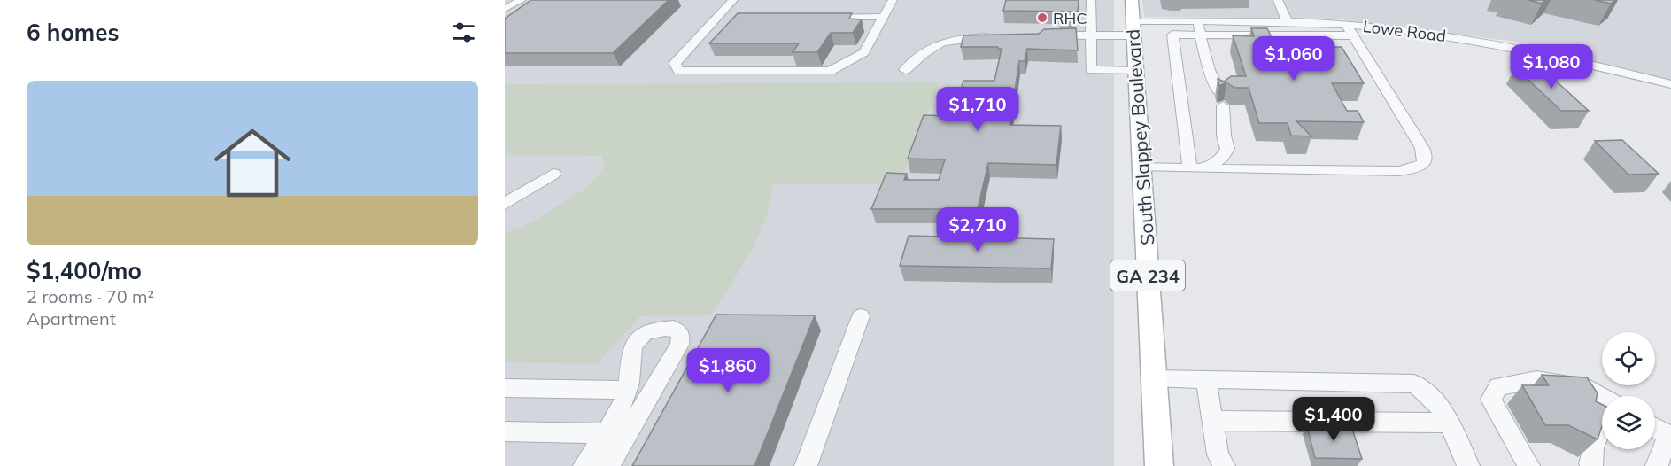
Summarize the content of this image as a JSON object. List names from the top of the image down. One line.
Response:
{"streets":{"main road":["South Slappey Boulevard","GA 234"],"street":["Lowe Road"]},"crossings":[["Lowe Road","South Slappey Boulevard"]],"places":["RHC"],"page":{"heading":"6 homes","price":["$1,060","$1,080","$1,710","$2,710","$1,860","$1,400"],"list":[{"name":"$1,400/mo","note":"2 rooms · 70 m² · Apartment"}]}}
